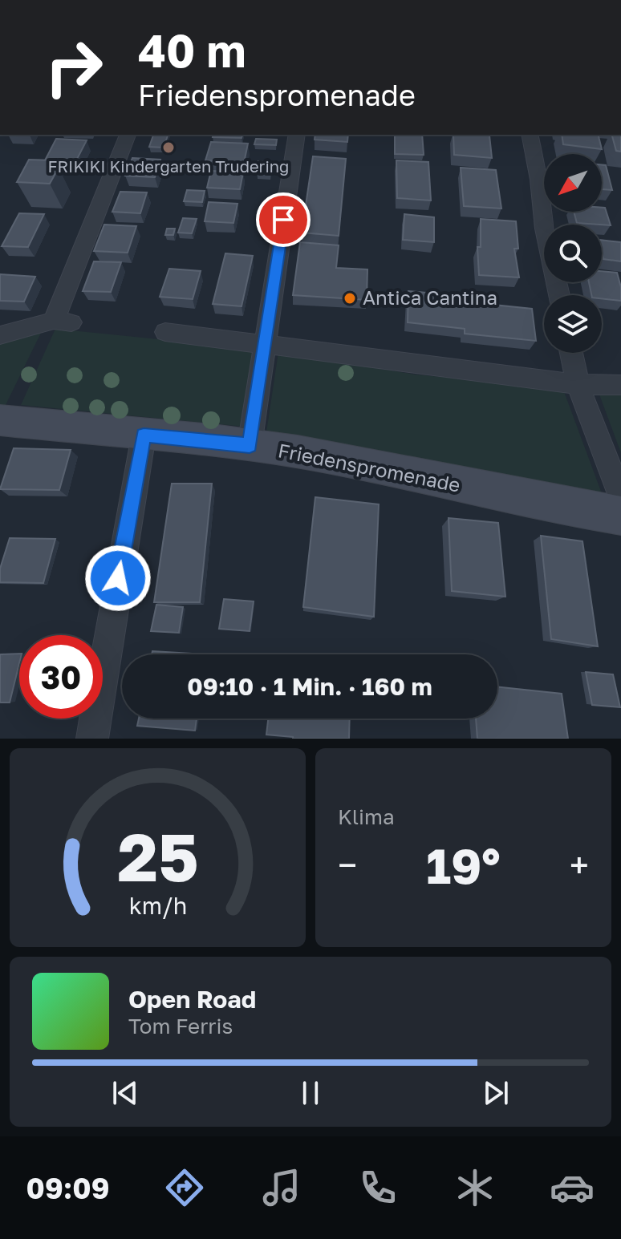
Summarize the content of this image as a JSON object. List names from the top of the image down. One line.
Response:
{"streets":{"street":["Friedenspromenade"]},"places":["FRIKIKI Kindergarten Trudering","Antica Cantina"],"north":"bottom left","page":{"turn":["40 m","Friedenspromenade"],"limit":"30","trip":"09:10 · 1 Min. · 160 m","tile":"Klima","heat":["−","19°","+"],"song":["Open Road","Tom Ferris"],"tabs":"09:09","gauge":["25","km/h"]}}
